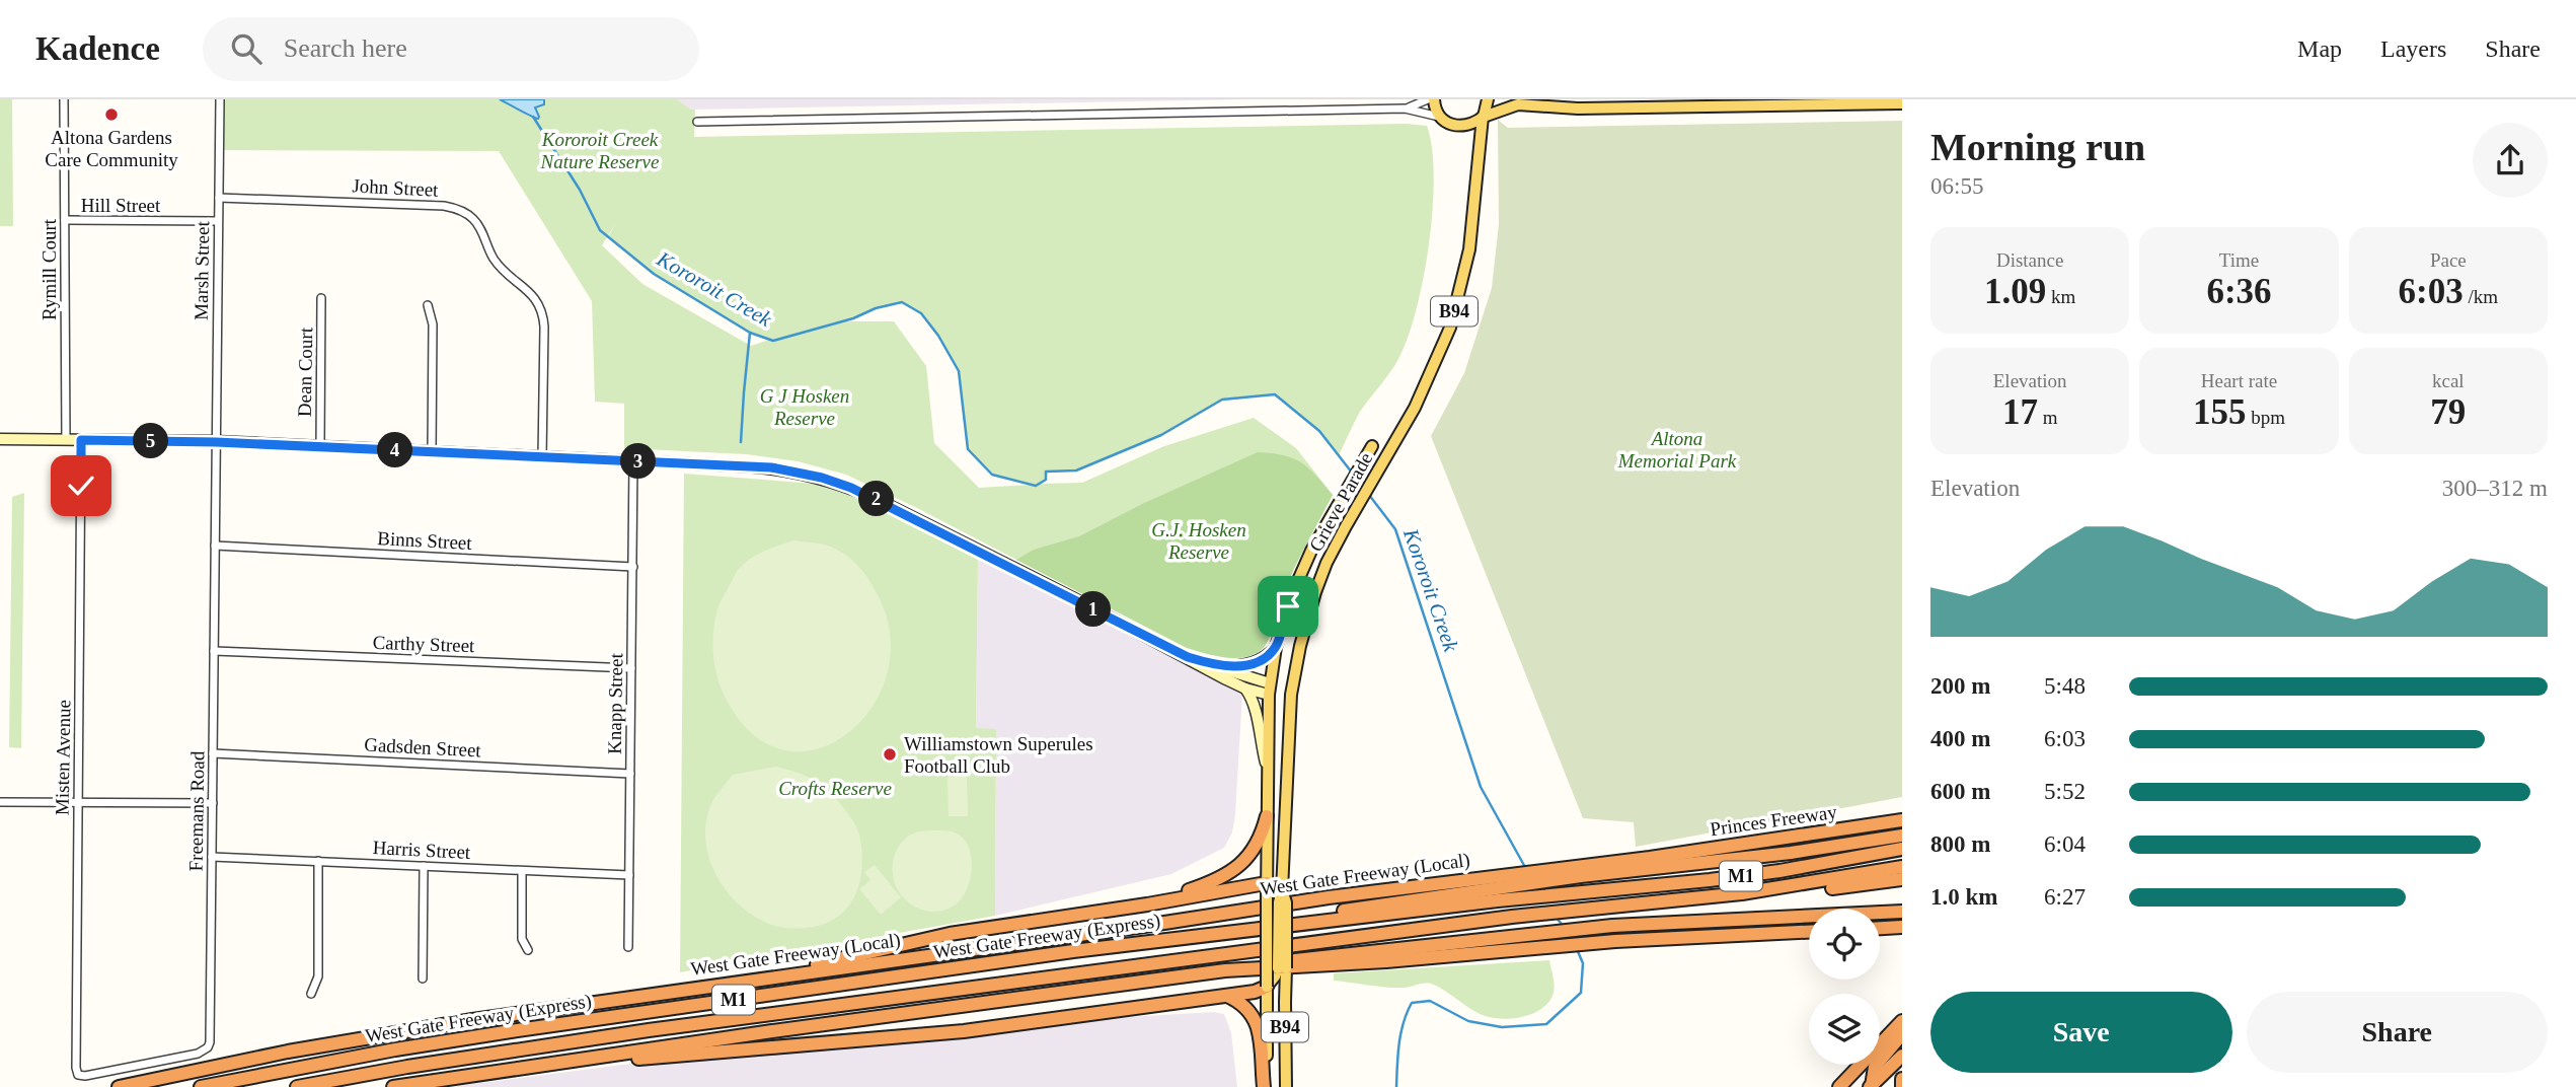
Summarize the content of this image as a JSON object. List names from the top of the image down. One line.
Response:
{"streets":{"highway":["Princes Freeway","West Gate Freeway (Local)","M1","West Gate Freeway (Express)"],"main road":["B94","Grieve Parade"],"street":["John Street","Hill Street","Rymill Court","Marsh Street","Dean Court","Binns Street","Carthy Street","Knapp Street","Gadsden Street","Misten Avenue","Freemans Road","Harris Street"]},"crossings":[["John Street","Marsh Street"],["Hill Street","Rymill Court"],["Hill Street","Marsh Street"],["Marsh Street","Freemans Road"],["Binns Street","Knapp Street"],["Binns Street","Freemans Road"],["Carthy Street","Knapp Street"],["Carthy Street","Freemans Road"],["Knapp Street","Gadsden Street"],["Knapp Street","Harris Street"],["Gadsden Street","Freemans Road"],["Misten Avenue","Freemans Road"],["Freemans Road","Harris Street"],["Princes Freeway","West Gate Freeway (Local)"],["West Gate Freeway (Local)","West Gate Freeway (Express)"]],"water":["Kororoit Creek"],"parks":["Kororoit Creek Nature Reserve","G J Hosken Reserve","Altona Memorial Park","G.J. Hosken Reserve","Crofts Reserve"],"places":["Altona Gardens Care Community","Williamstown Superules Football Club"],"page":{"header":"Kadence","search":"Search here","nav":["Map","Layers","Share"],"heading":["Morning run","06:55"],"stats":[["Distance","1.09 km"],["Time","6:36"],["Pace","6:03 /km"],["Elevation","17 m"],["Heart rate","155 bpm"],["kcal","79"]],"pins":["5","4","3","2","1"],"chart":["Elevation","300–312 m"],"list":[{"name":"200 m","note":"5:48"},{"name":"400 m","note":"6:03"},{"name":"600 m","note":"5:52"},{"name":"800 m","note":"6:04"},{"name":"1.0 km","note":"6:27"}],"buttons":["Save","Share"]}}
